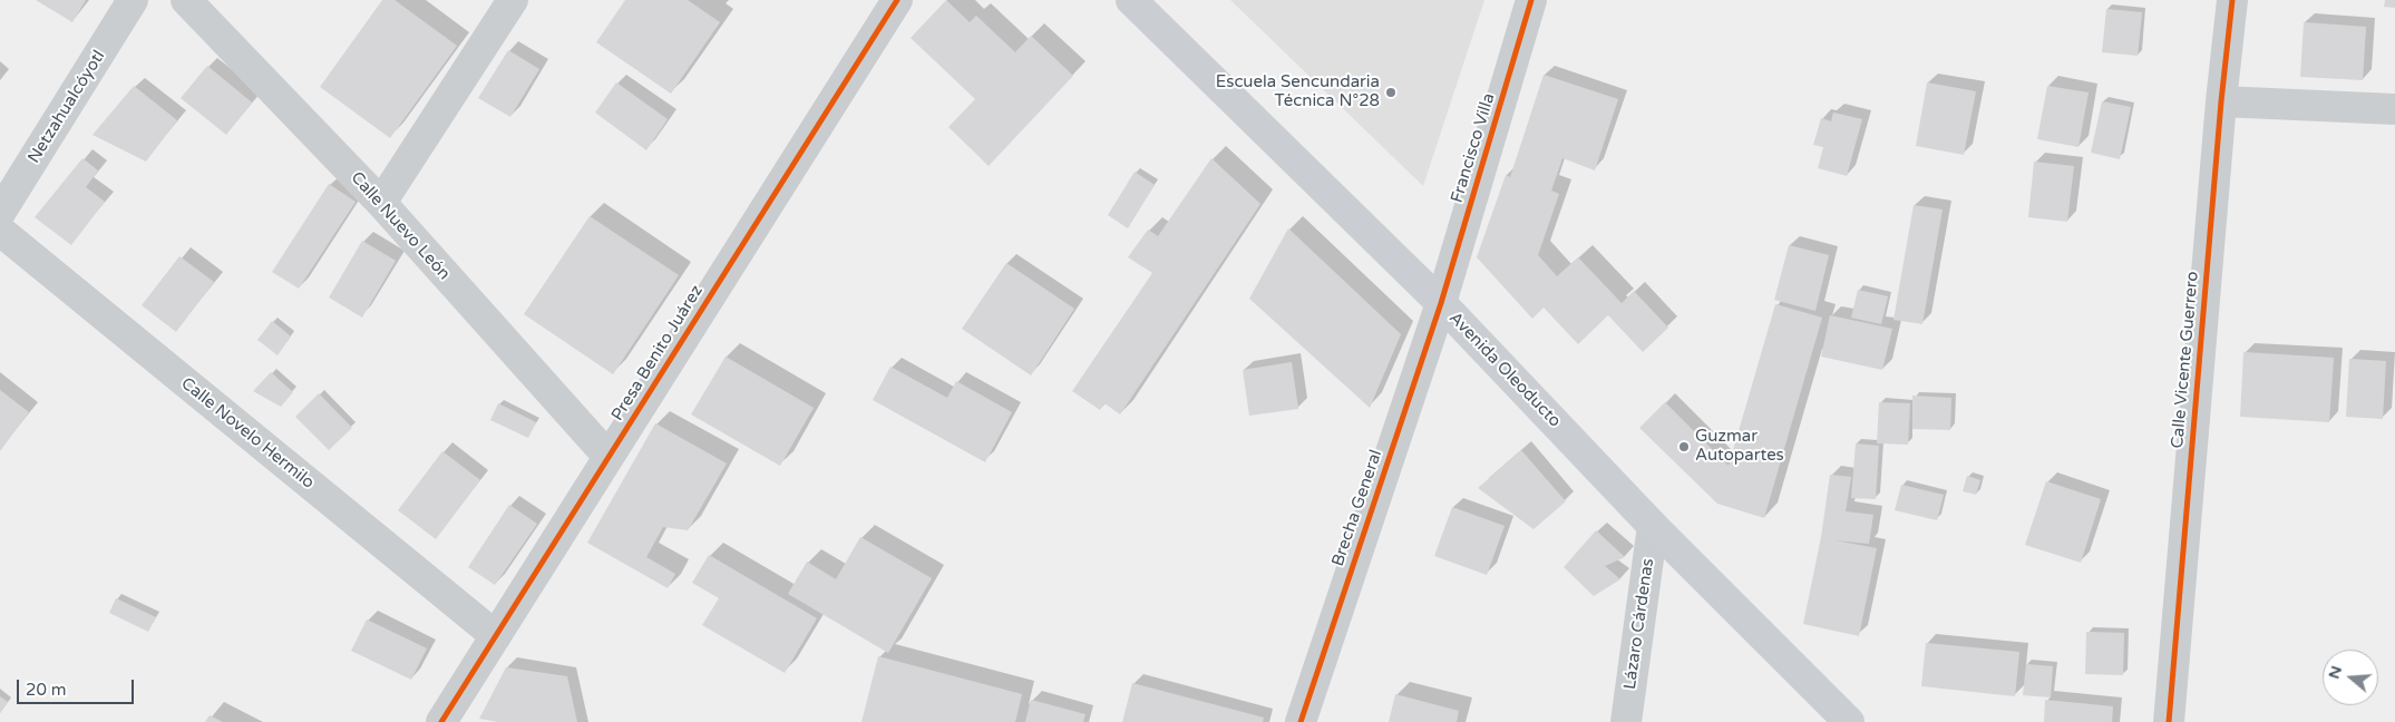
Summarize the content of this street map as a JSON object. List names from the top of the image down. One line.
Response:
{"streets":{"main road":["Avenida Oleoducto"],"street":["Netzahualcóyotl","Francisco Villa","Calle Nuevo León","Presa Benito Juárez","Calle Vicente Guerrero","Calle Novelo Hermilo","Brecha General","Lázaro Cárdenas"]},"crossings":[["Francisco Villa","Avenida Oleoducto"],["Francisco Villa","Brecha General"],["Calle Nuevo León","Presa Benito Juárez"],["Presa Benito Juárez","Calle Novelo Hermilo"],["Avenida Oleoducto","Brecha General"],["Avenida Oleoducto","Lázaro Cárdenas"]],"places":["Escuela Sencundaria Técnica N°28","Guzmar Autopartes"],"scale_bar":"20 m","north":"left"}
